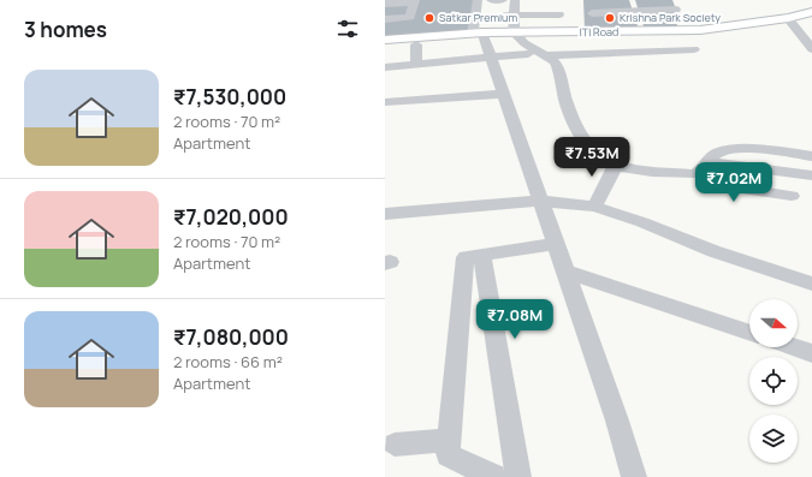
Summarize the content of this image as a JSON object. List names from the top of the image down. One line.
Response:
{"streets":{"main road":["ITI Road"]},"places":["Satkar Premium","Krishna Park Society"],"north":"right","page":{"heading":"3 homes","list":[{"name":"₹7,530,000","note":"2 rooms · 70 m² · Apartment"},{"name":"₹7,020,000","note":"2 rooms · 70 m² · Apartment"},{"name":"₹7,080,000","note":"2 rooms · 66 m² · Apartment"}],"price":["₹7.53M","₹7.02M","₹7.08M"]}}
